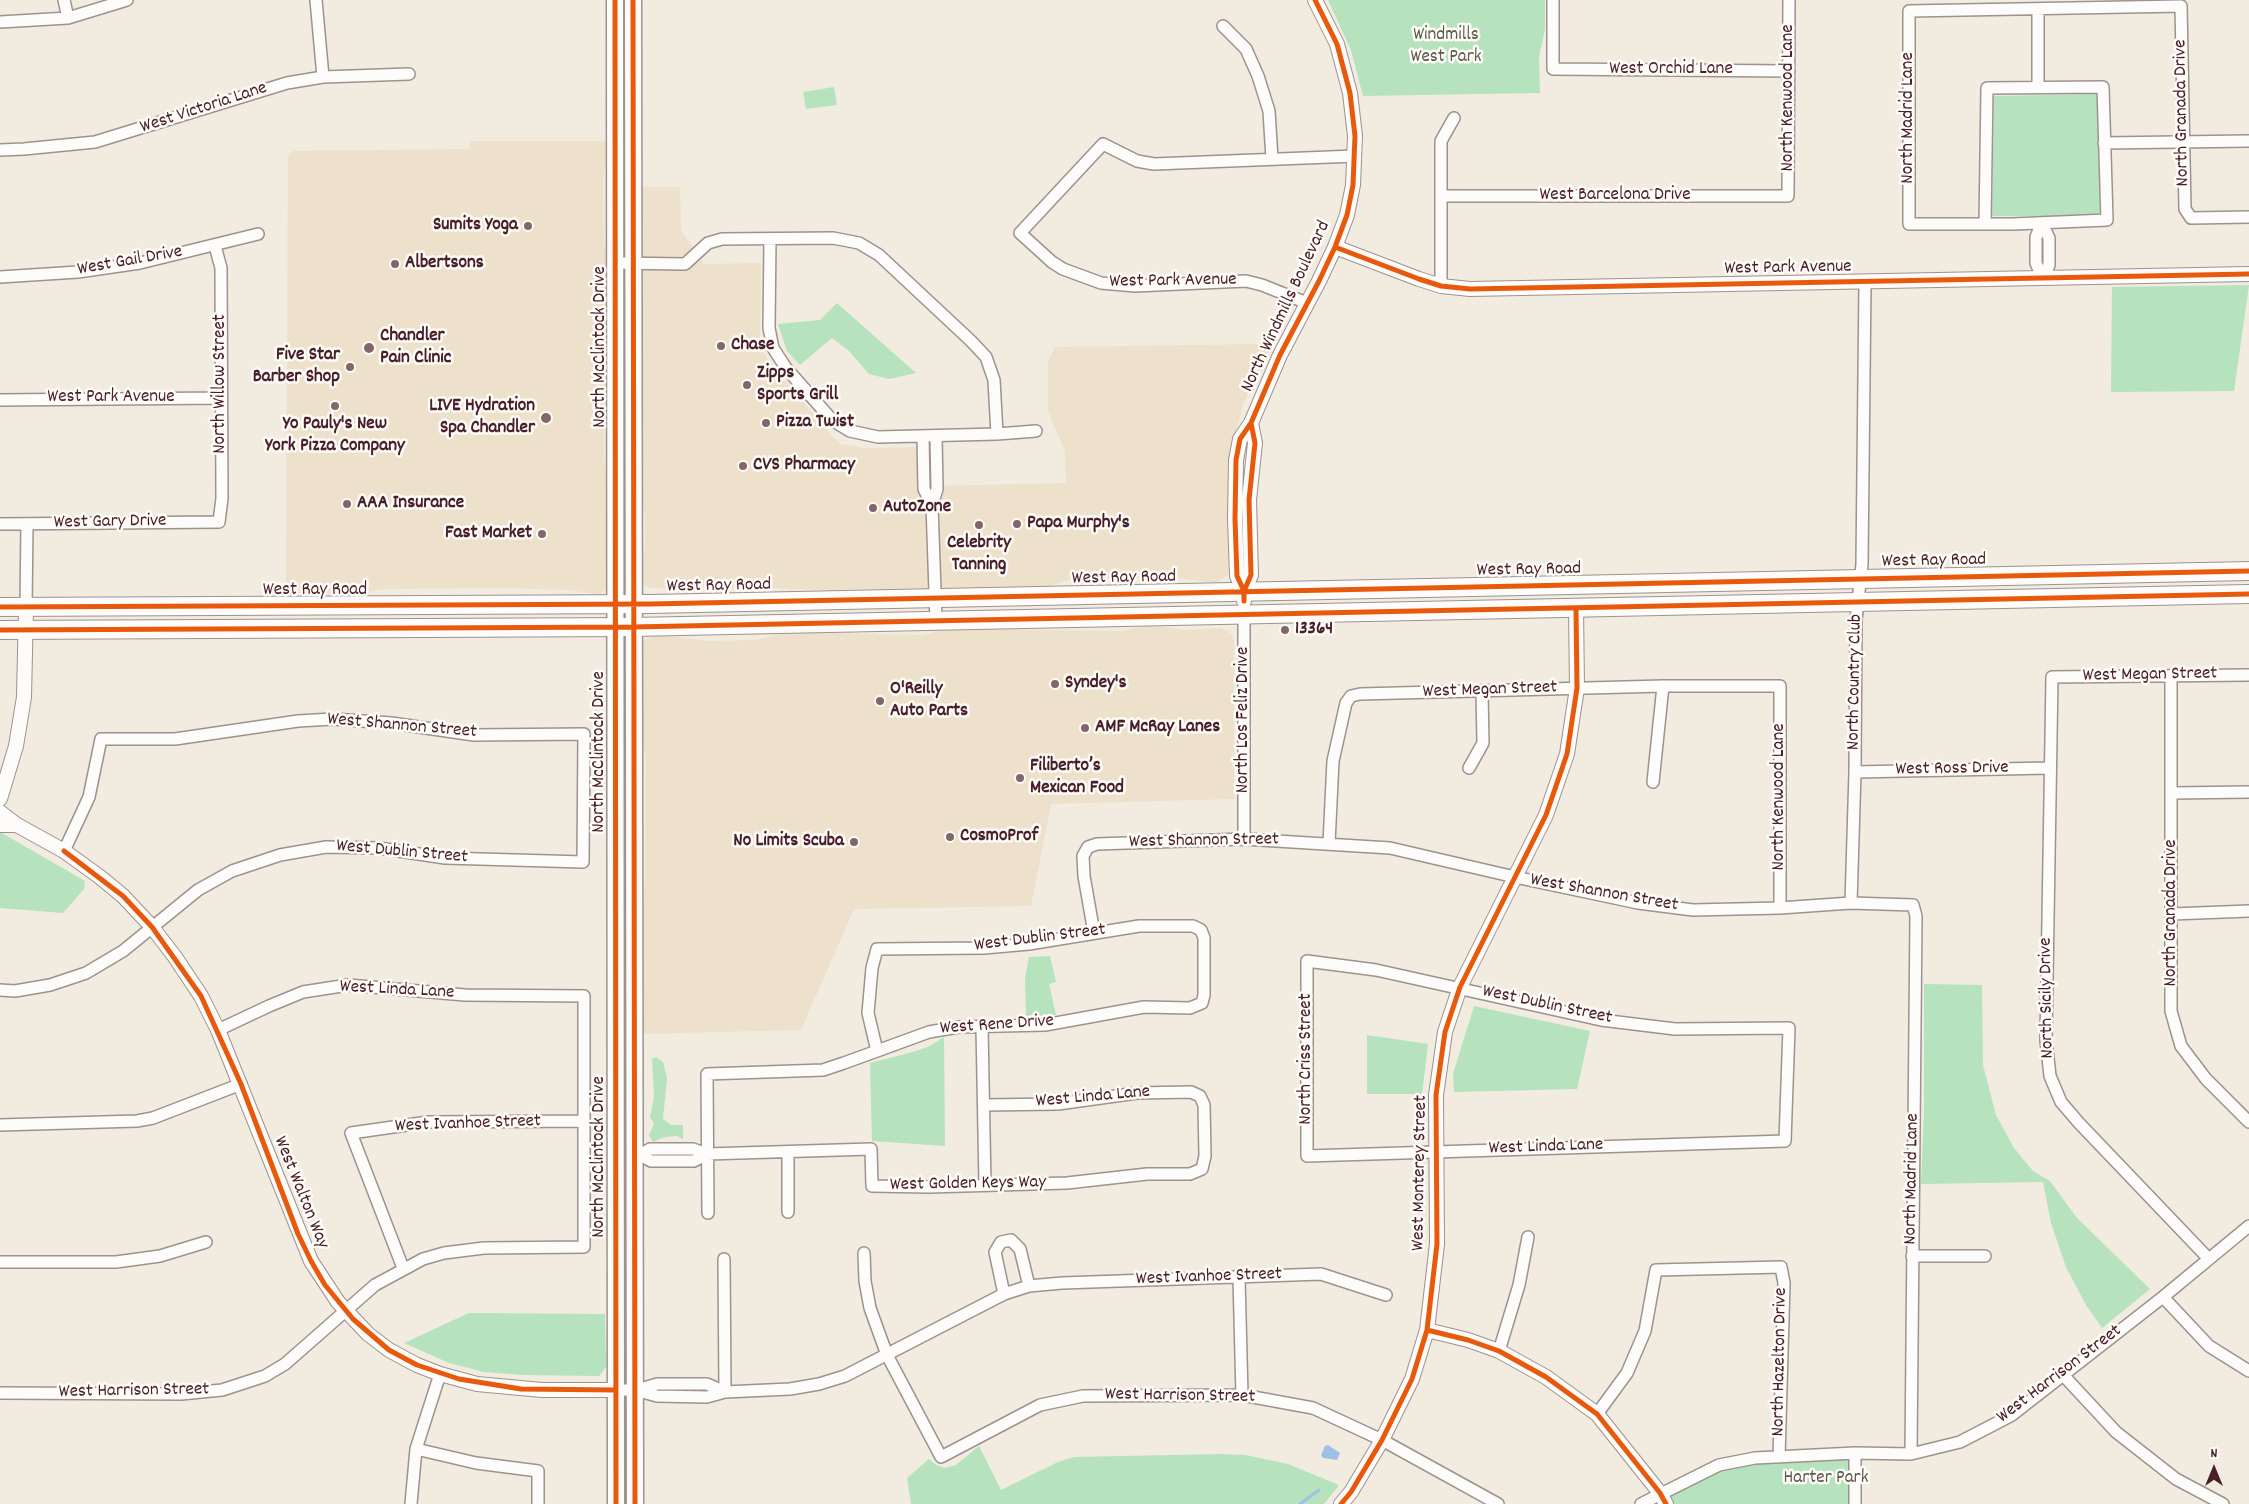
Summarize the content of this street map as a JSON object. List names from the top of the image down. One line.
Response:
{"streets":{"main road":["North McClintock Drive","West Ray Road"],"street":["West Orchid Lane","North Kenwood Lane","West Victoria Lane","North Granada Drive","North Madrid Lane","West Barcelona Drive","West Gail Drive","West Park Avenue","North Windmills Boulevard","North Willow Street","West Gary Drive","West Megan Street","North Country Club","North Los Feliz Drive","West Shannon Street","West Ross Drive","West Dublin Street","West Linda Lane","North Sicily Drive","West Rene Drive","North Criss Street","West Ivanhoe Street","West Monterey Street","West Golden Keys Way","West Walton Way","North Hazelton Drive","West Harrison Street"]},"crossings":[["West Orchid Lane","North Kenwood Lane"],["North Kenwood Lane","West Barcelona Drive"],["North Kenwood Lane","West Megan Street"],["North Kenwood Lane","West Shannon Street"],["North Granada Drive","North Madrid Lane"],["North Granada Drive","West Megan Street"],["North Madrid Lane","West Shannon Street"],["North Madrid Lane","West Harrison Street"],["West Gail Drive","North Willow Street"],["West Park Avenue","North Windmills Boulevard"],["West Park Avenue","North Willow Street"],["West Park Avenue","North Country Club"],["North Windmills Boulevard","West Ray Road"],["North Windmills Boulevard","North Los Feliz Drive"],["North McClintock Drive","West Ray Road"],["North McClintock Drive","West Ivanhoe Street"],["North McClintock Drive","West Golden Keys Way"],["North McClintock Drive","West Walton Way"],["North Willow Street","West Gary Drive"],["West Ray Road","North Country Club"],["West Ray Road","North Los Feliz Drive"],["West Ray Road","West Monterey Street"],["West Megan Street","West Shannon Street"],["West Megan Street","North Sicily Drive"],["West Megan Street","West Monterey Street"],["North Country Club","West Shannon Street"],["North Country Club","West Ross Drive"],["North Los Feliz Drive","West Shannon Street"],["West Shannon Street","West Dublin Street"],["West Shannon Street","West Monterey Street"],["West Shannon Street","West Walton Way"],["West Ross Drive","North Sicily Drive"],["West Dublin Street","West Linda Lane"],["West Dublin Street","West Rene Drive"],["West Dublin Street","North Criss Street"],["West Dublin Street","West Monterey Street"],["West Dublin Street","West Walton Way"],["West Linda Lane","North Criss Street"],["West Linda Lane","West Ivanhoe Street"],["West Linda Lane","West Monterey Street"],["West Linda Lane","West Golden Keys Way"],["West Linda Lane","West Walton Way"],["West Linda Lane","West Harrison Street"],["North Sicily Drive","West Harrison Street"],["West Rene Drive","West Golden Keys Way"],["West Ivanhoe Street","West Walton Way"],["West Ivanhoe Street","West Harrison Street"],["West Monterey Street","West Harrison Street"],["West Walton Way","West Harrison Street"],["North Hazelton Drive","West Harrison Street"]],"parks":["Windmills West Park","Harter Park"],"places":["Sumits Yoga","Albertsons","Chase","Chandler Pain Clinic","Five Star Barber Shop","Zipps Sports Grill","Yo Pauly's New York Pizza Company","LIVE Hydration Spa Chandler","Pizza Twist","CVS Pharmacy","AAA Insurance","AutoZone","Papa Murphy's","Celebrity Tanning","Fast Market","13364","Syndey's","O'Reilly Auto Parts","AMF McRay Lanes","Filiberto’s Mexican Food","CosmoProf","No Limits Scuba"],"north":"top"}
